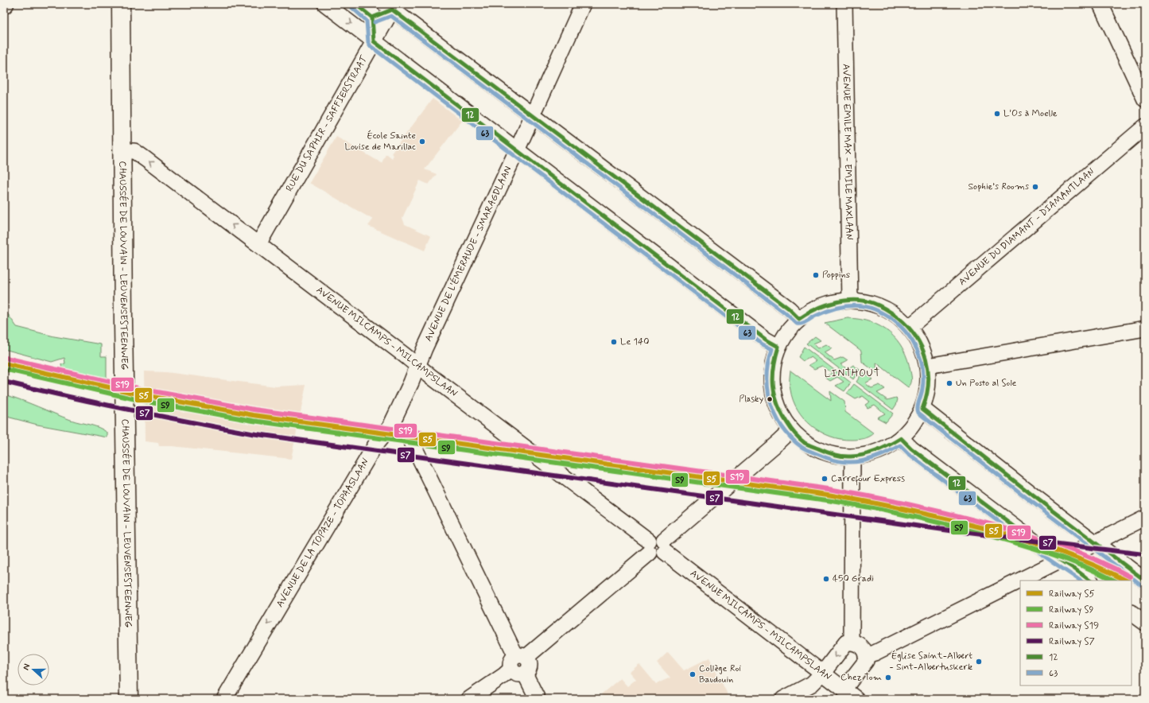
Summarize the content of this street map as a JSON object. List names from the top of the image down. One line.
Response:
{"streets":{"main road":["CHAUSSÉE DE LOUVAIN - LEUVENSESTEENWEG"],"street":["RUE DU SAPHIR - SAFFIERSTRAAT","AVENUE EMILE MAX - EMILE MAXLAAN","AVENUE DU DIAMANT - DIAMANTLAAN","AVENUE DE L'ÉMERAUDE - SMARAGDLAAN","AVENUE MILCAMPS - MILCAMPSLAAN","AVENUE DE LA TOPAZE - TOPAASLAAN"]},"crossings":[["RUE DU SAPHIR - SAFFIERSTRAAT","AVENUE MILCAMPS - MILCAMPSLAAN"],["AVENUE DE L'ÉMERAUDE - SMARAGDLAAN","AVENUE MILCAMPS - MILCAMPSLAAN"],["AVENUE DE L'ÉMERAUDE - SMARAGDLAAN","AVENUE DE LA TOPAZE - TOPAASLAAN"],["CHAUSSÉE DE LOUVAIN - LEUVENSESTEENWEG","AVENUE MILCAMPS - MILCAMPSLAAN"],["AVENUE MILCAMPS - MILCAMPSLAAN","AVENUE DE LA TOPAZE - TOPAASLAAN"]],"one_way":["AVENUE DE LA TOPAZE - TOPAASLAAN"],"districts":["LINTHOUT"],"places":["L'Os à Moelle","École Sainte Louise de Marillac","Sophie’s Rooms","Poppins","Le 140","Un Posto al Sole","Plasky","Carrefour Express","450 Gradi","Église Saint-Albert - Sint-Albertuskerk","Collège Roi Baudouin","Chez Tom"],"lines":["transit line 12","transit line 63","rail line S19","rail line S5","rail line S9","rail line S7"],"legend":["Railway S5","Railway S9","Railway S19","Railway S7","12","63"],"north":"left"}
